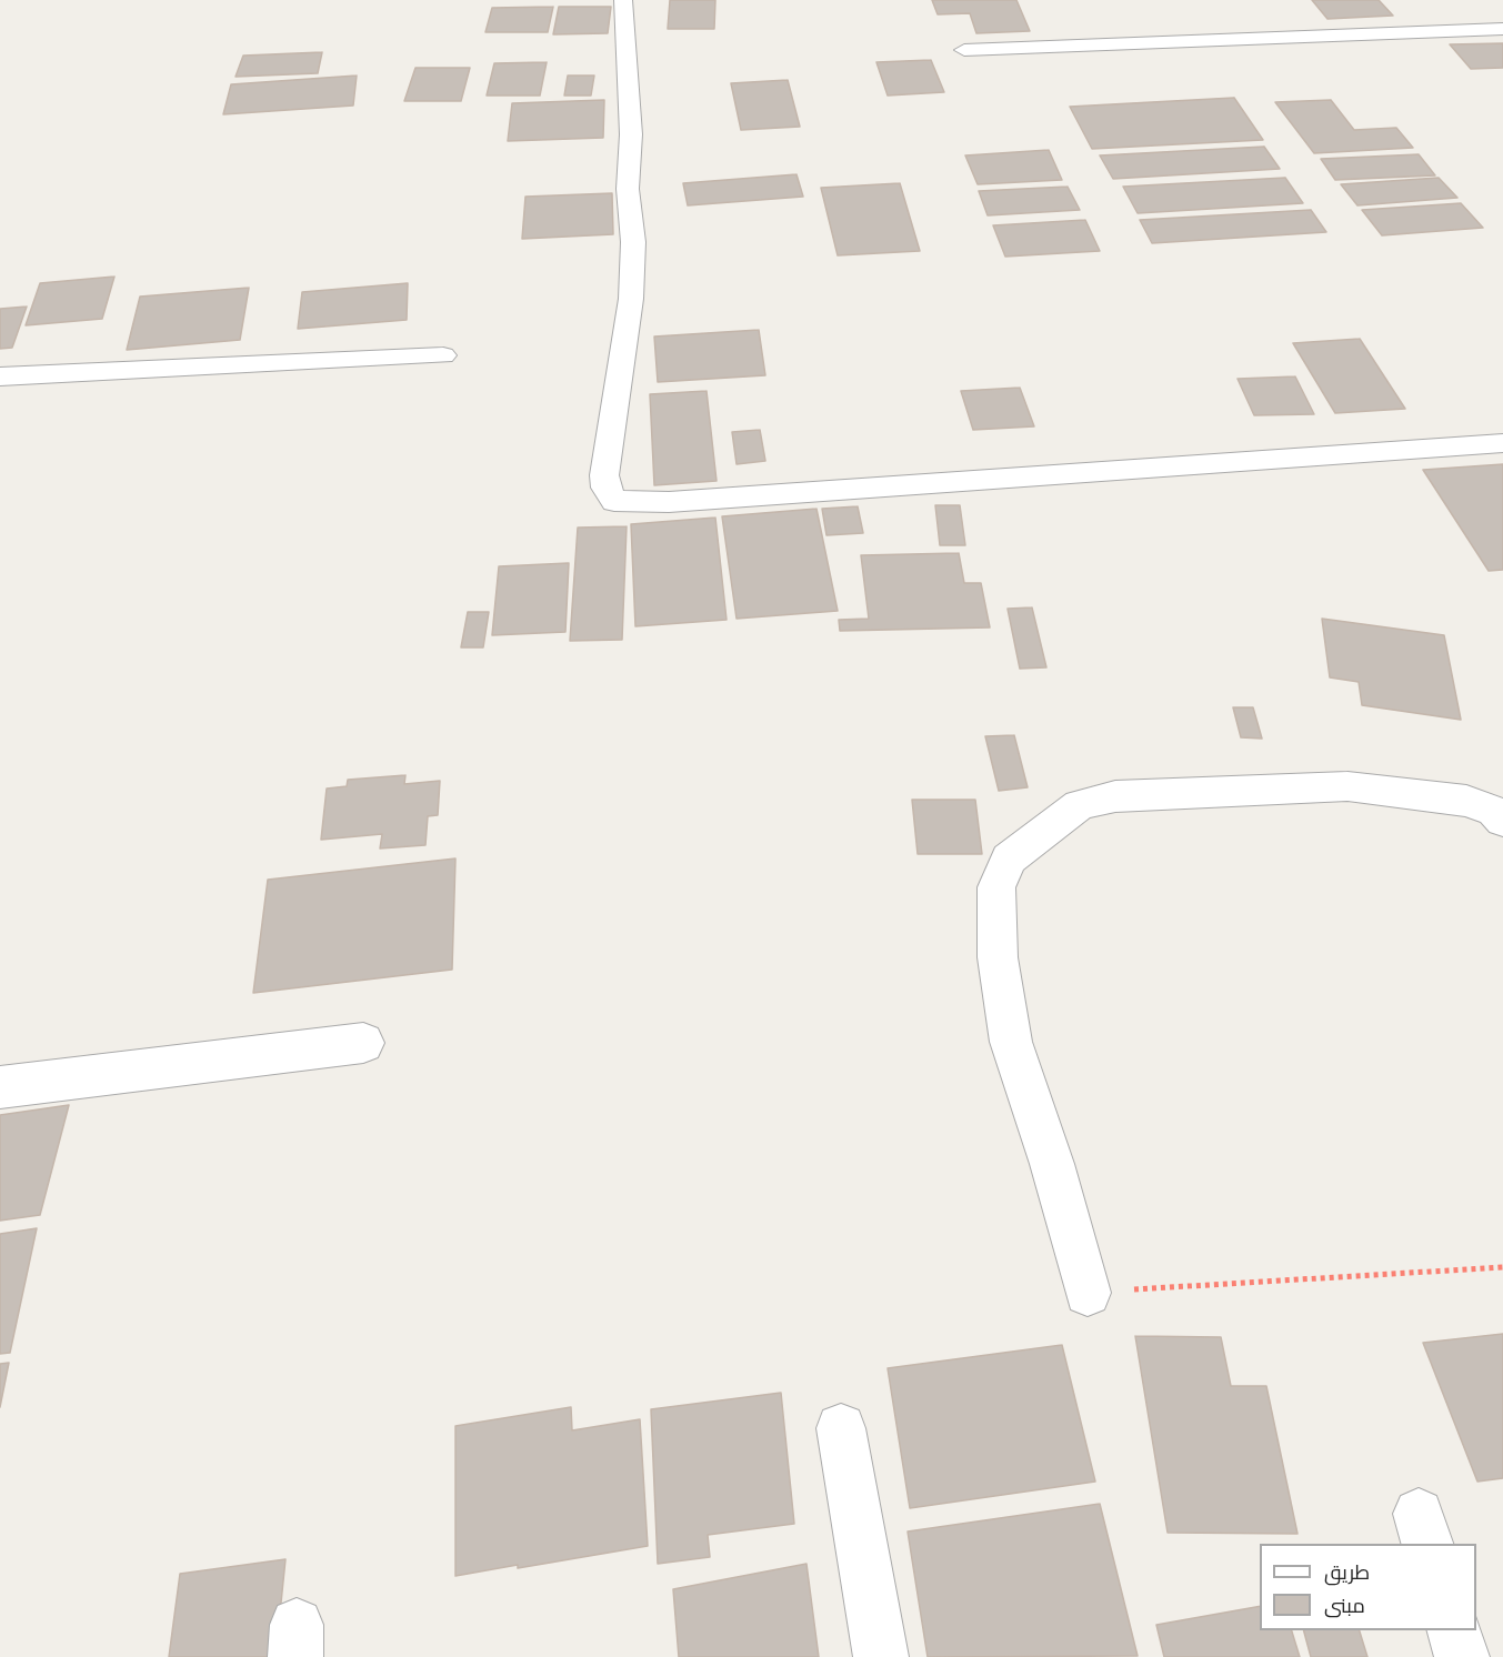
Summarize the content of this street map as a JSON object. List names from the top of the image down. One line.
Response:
{"legend":["طريق","مبنى"]}
